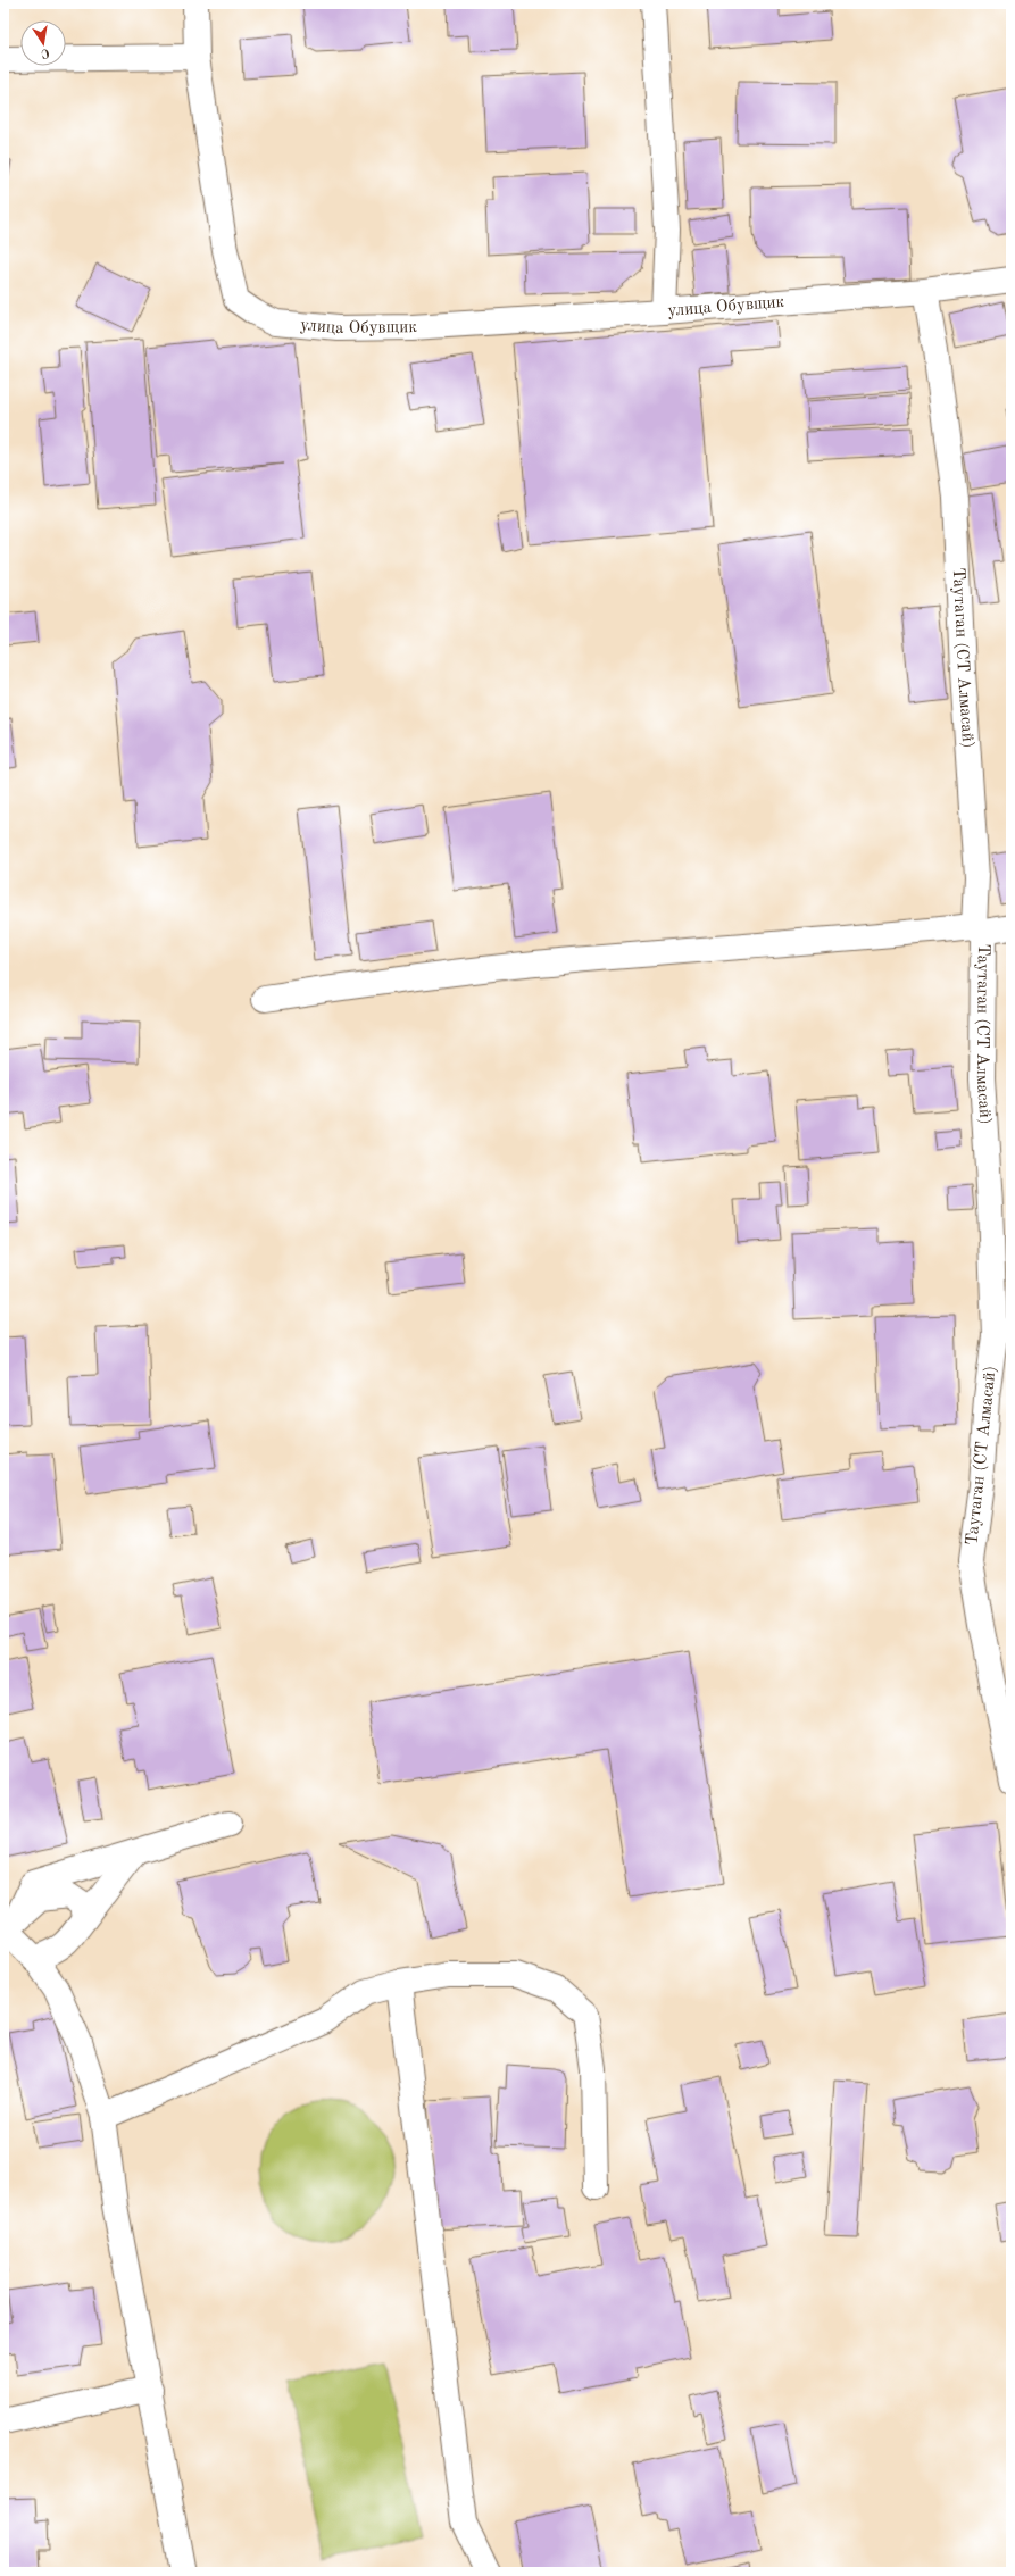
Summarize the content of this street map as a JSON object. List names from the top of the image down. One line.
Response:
{"streets":{"street":["улица Обувщик","Таутаган (СТ Алмасай)"]},"crossings":[["улица Обувщик","Таутаган (СТ Алмасай)"]],"north":"bottom"}
